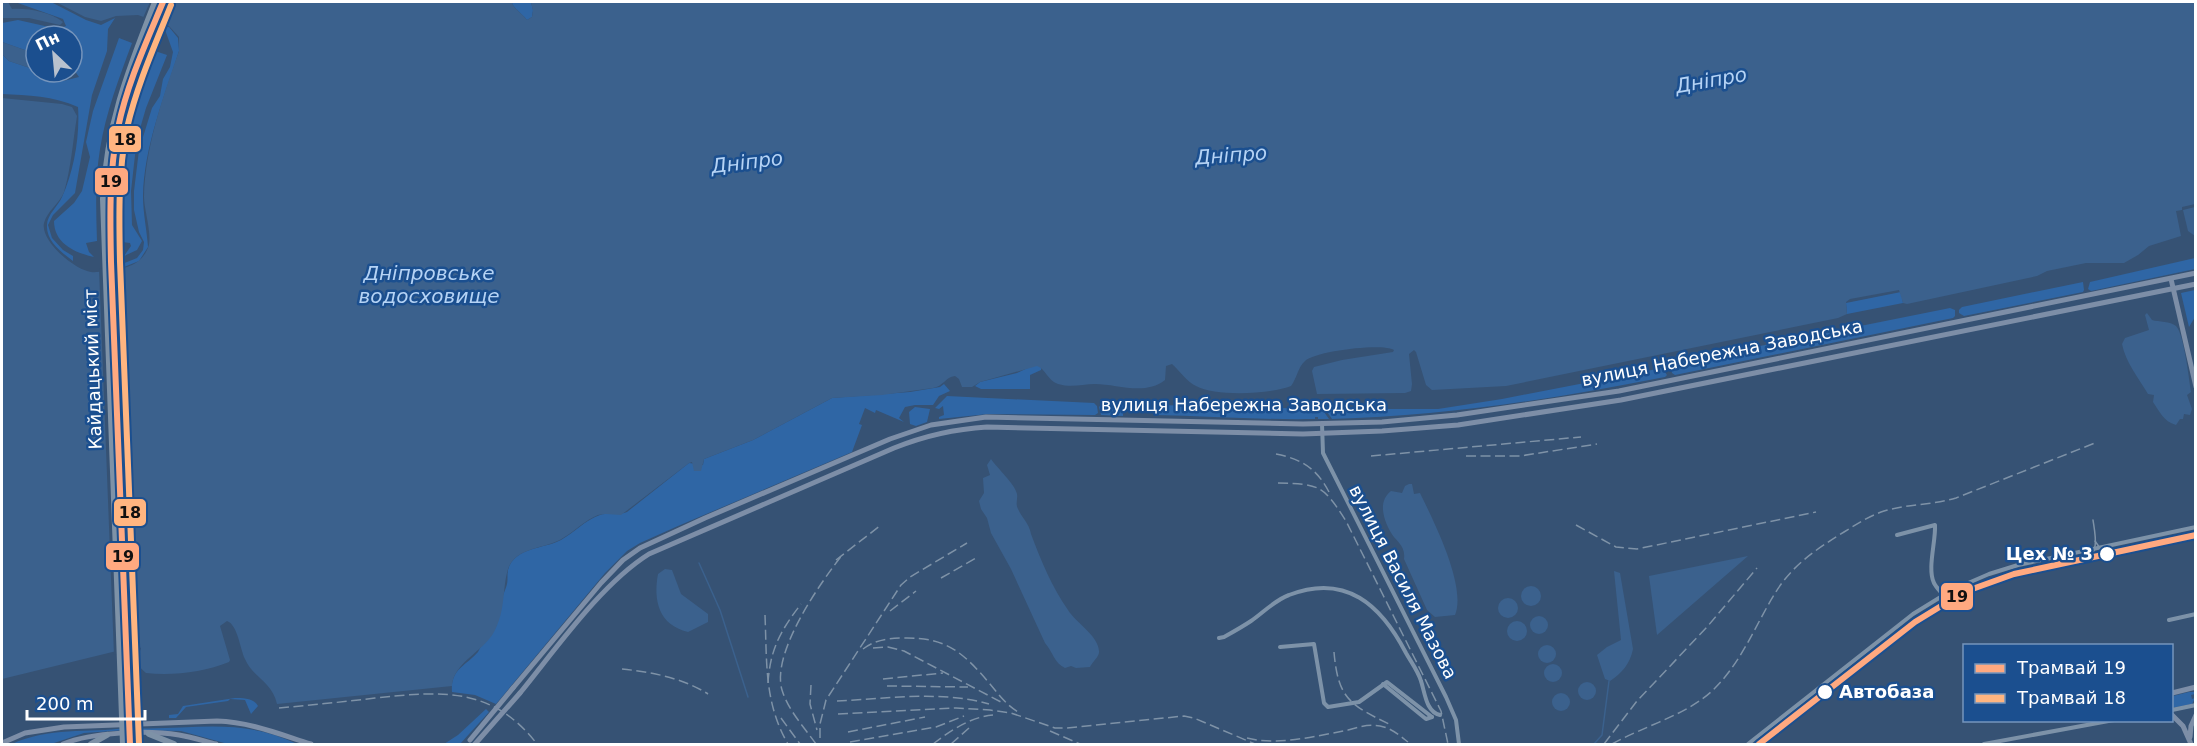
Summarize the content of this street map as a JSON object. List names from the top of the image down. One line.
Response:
{"streets":{"highway":["Кайдацький міст"],"main road":["вулиця Набережна Заводська"],"street":["вулиця Василя Мазова"]},"crossings":[["вулиця Набережна Заводська","вулиця Василя Мазова"]],"water":["Дніпро","Дніпровське водосховище"],"places":["Цех № 3","Автобаза"],"lines":["tram line 19","tram line 18"],"legend":["Трамвай 19","Трамвай 18"],"scale_bar":"200 m","north":"top left"}
